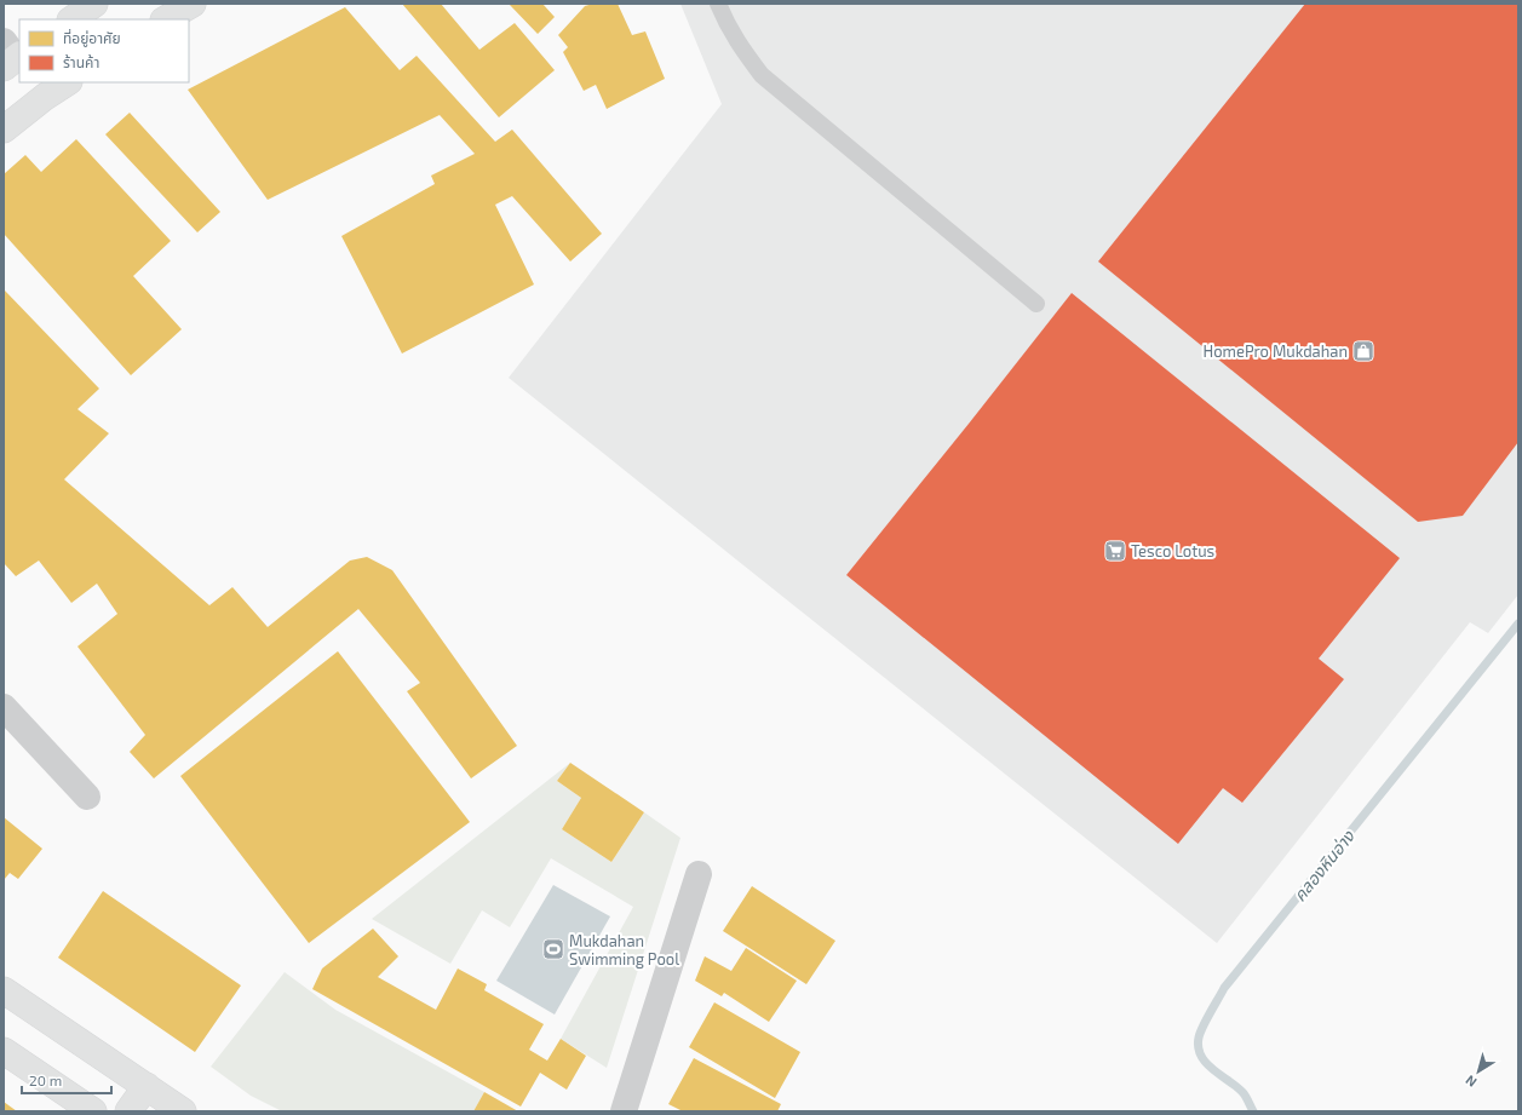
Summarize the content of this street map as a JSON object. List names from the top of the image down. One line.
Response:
{"water":["คลองหินอ่าง"],"places":{"shop":["HomePro Mukdahan"],"supermarket":["Tesco Lotus"],"sports":["Mukdahan Swimming Pool"]},"legend":["ที่อยู่อาศัย","ร้านค้า"],"scale_bar":"20 m","north":"bottom left"}
